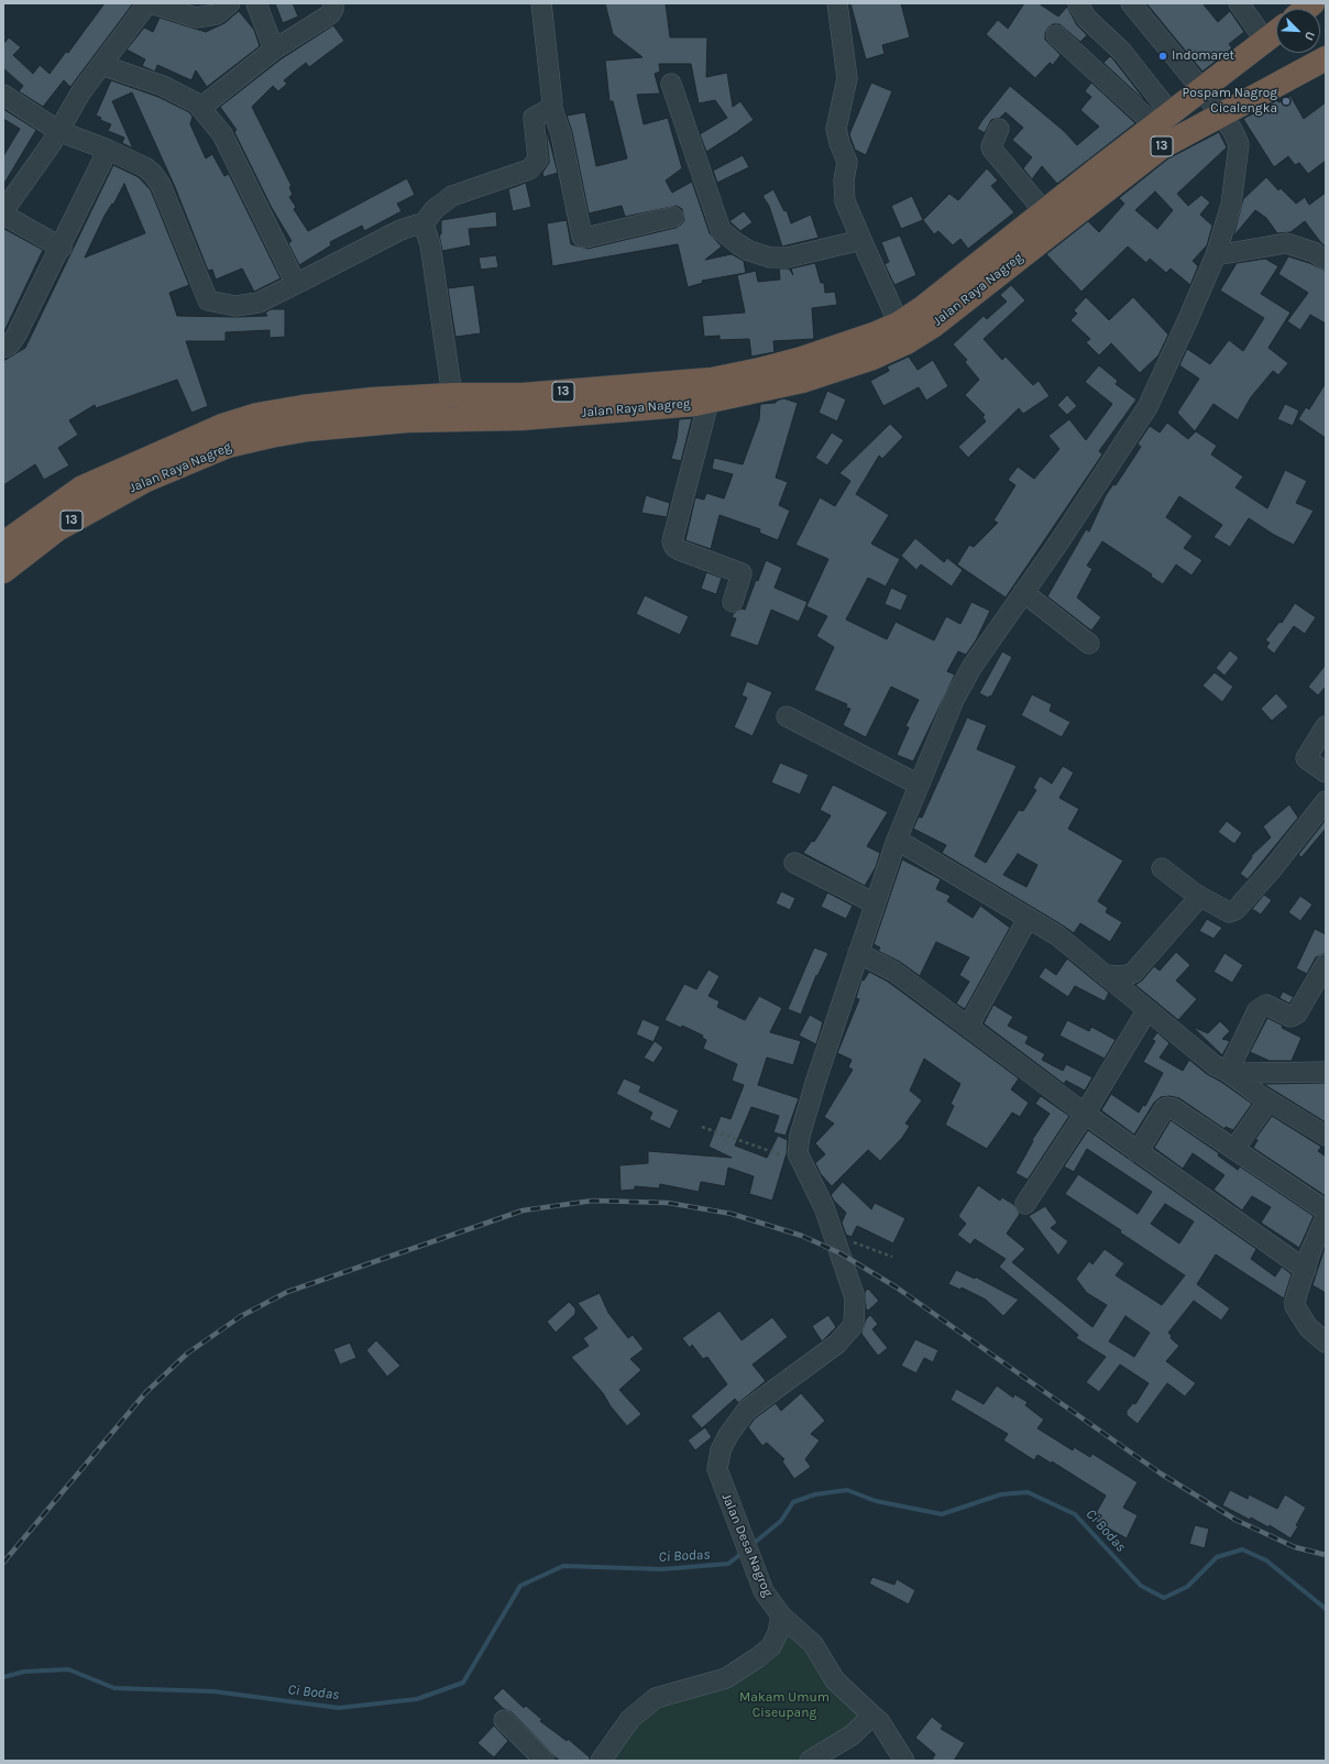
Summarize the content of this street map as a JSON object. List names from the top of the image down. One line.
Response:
{"streets":{"highway":["13","Jalan Raya Nagreg"],"street":["Jalan Desa Nagrog"]},"crossings":[["13","Jalan Raya Nagreg"],["13","Jalan Desa Nagrog"],["Jalan Raya Nagreg","Jalan Desa Nagrog"]],"water":["Ci Bodas"],"parks":["Makam Umum Ciseupang"],"places":["Indomaret","Pospam Nagrog Cicalengka"],"north":"bottom right"}
